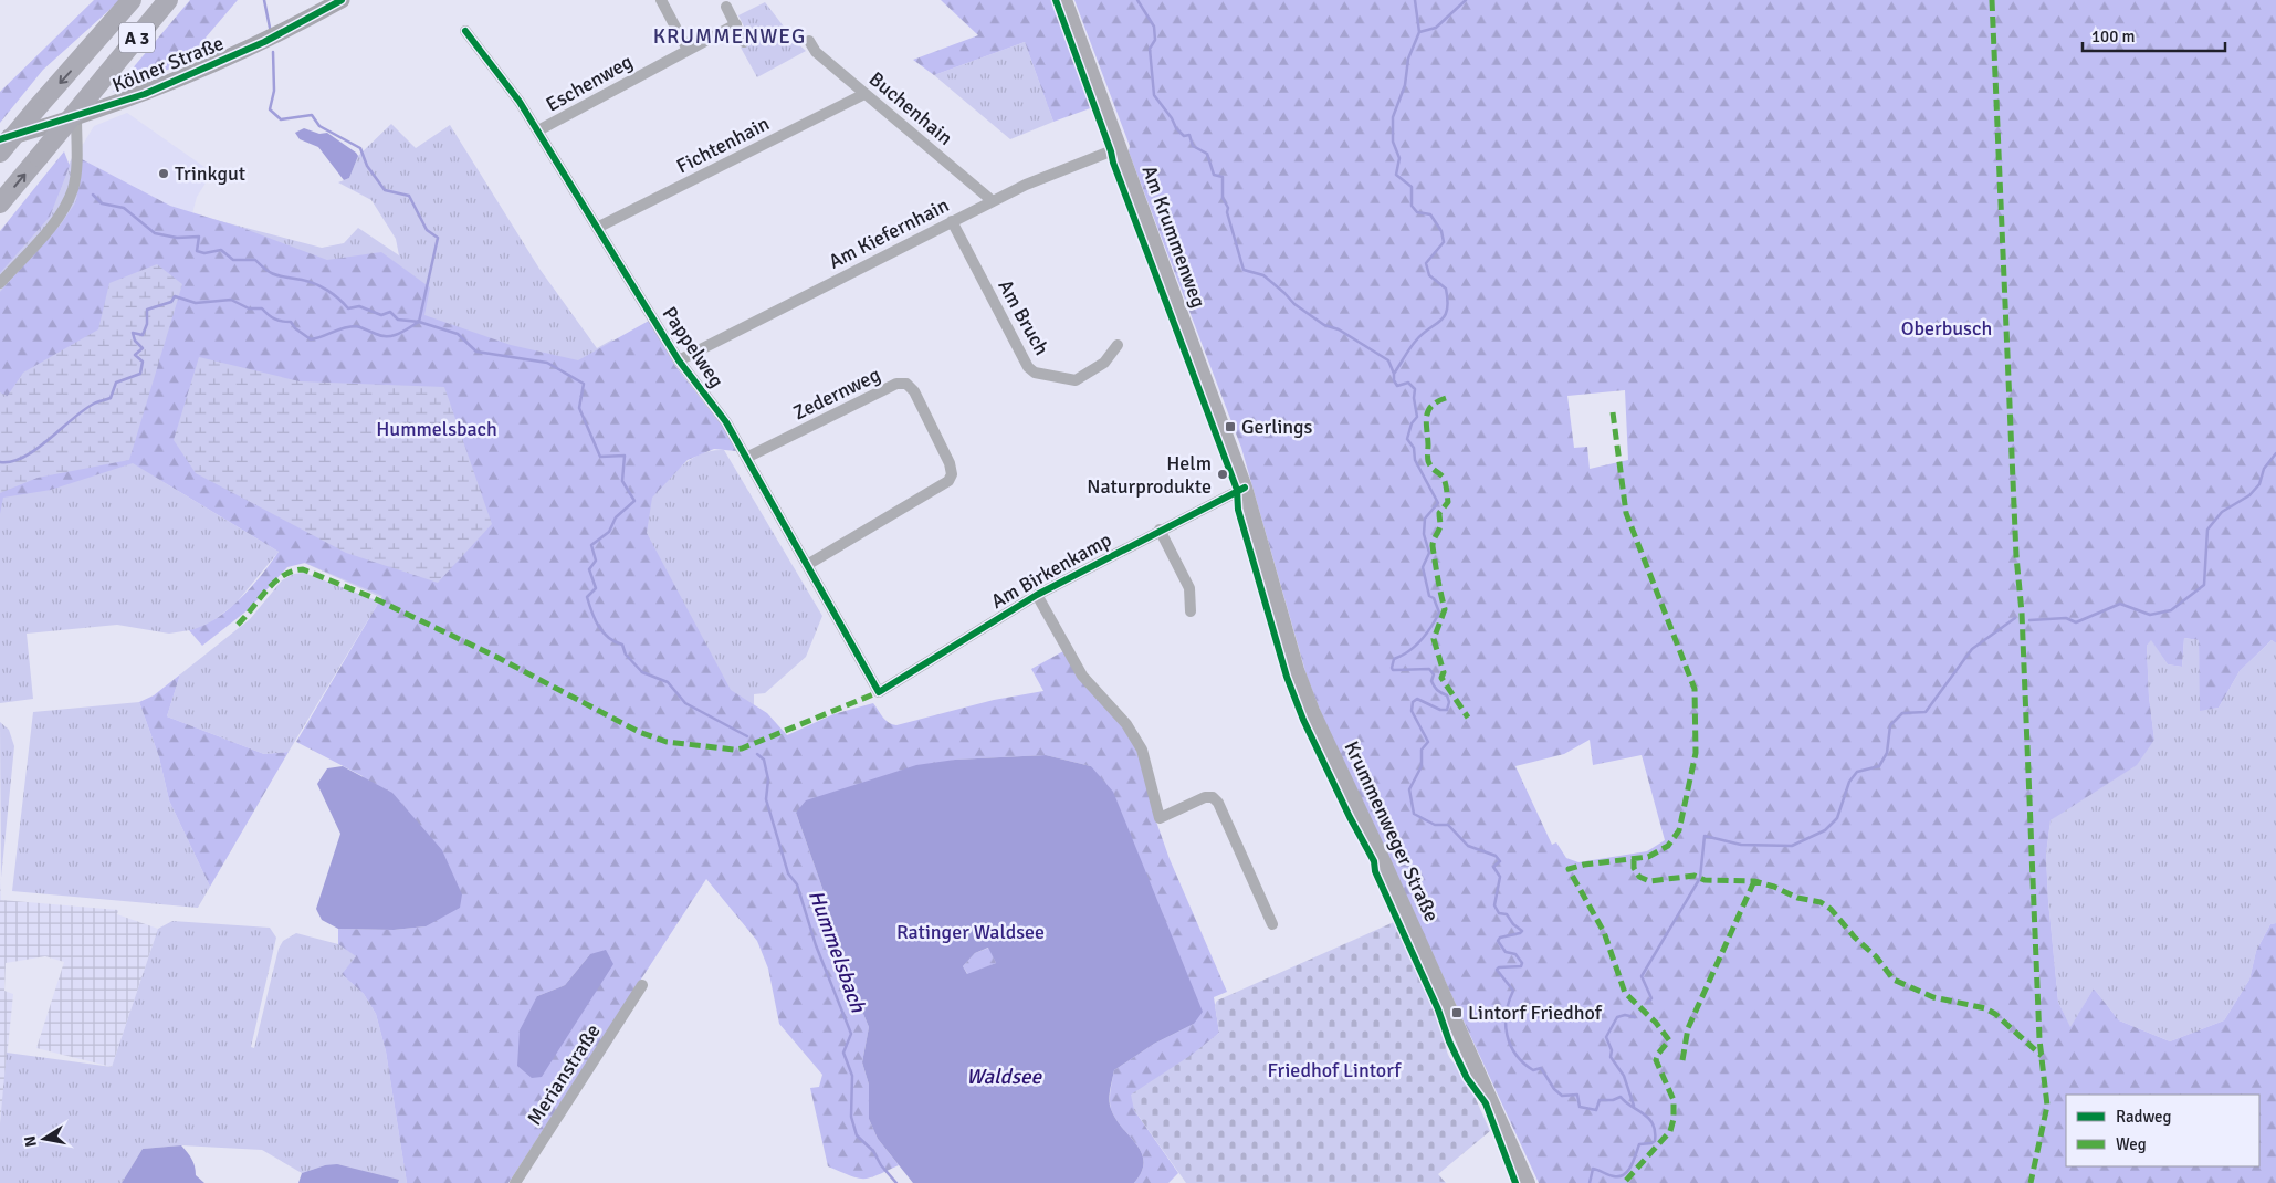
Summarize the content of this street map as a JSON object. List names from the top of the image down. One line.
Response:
{"streets":{"highway":["A 3"],"main road":["Kölner Straße","Am Krummenweg","Krummenweger Straße"],"street":["Eschenweg","Buchenhain","Fichtenhain","Am Kiefernhain","Am Bruch","Pappelweg","Zedernweg","Am Birkenkamp","Merianstraße"]},"crossings":[["Eschenweg","Pappelweg"],["Buchenhain","Fichtenhain"],["Buchenhain","Am Kiefernhain"],["Fichtenhain","Pappelweg"],["Am Kiefernhain","Am Krummenweg"],["Am Kiefernhain","Am Bruch"],["Am Kiefernhain","Pappelweg"],["Am Krummenweg","Am Birkenkamp"],["Am Krummenweg","Krummenweger Straße"],["Pappelweg","Zedernweg"],["Pappelweg","Am Birkenkamp"],["Am Birkenkamp","Krummenweger Straße"]],"districts":["KRUMMENWEG"],"water":["Hummelsbach","Waldsee"],"parks":["Oberbusch","Hummelsbach","Ratinger Waldsee","Friedhof Lintorf"],"places":{"other":["Trinkgut","Helm Naturprodukte"],"transit":["Gerlings","Lintorf Friedhof"]},"legend":["Radweg","Weg"],"scale_bar":"100 m","north":"left"}
